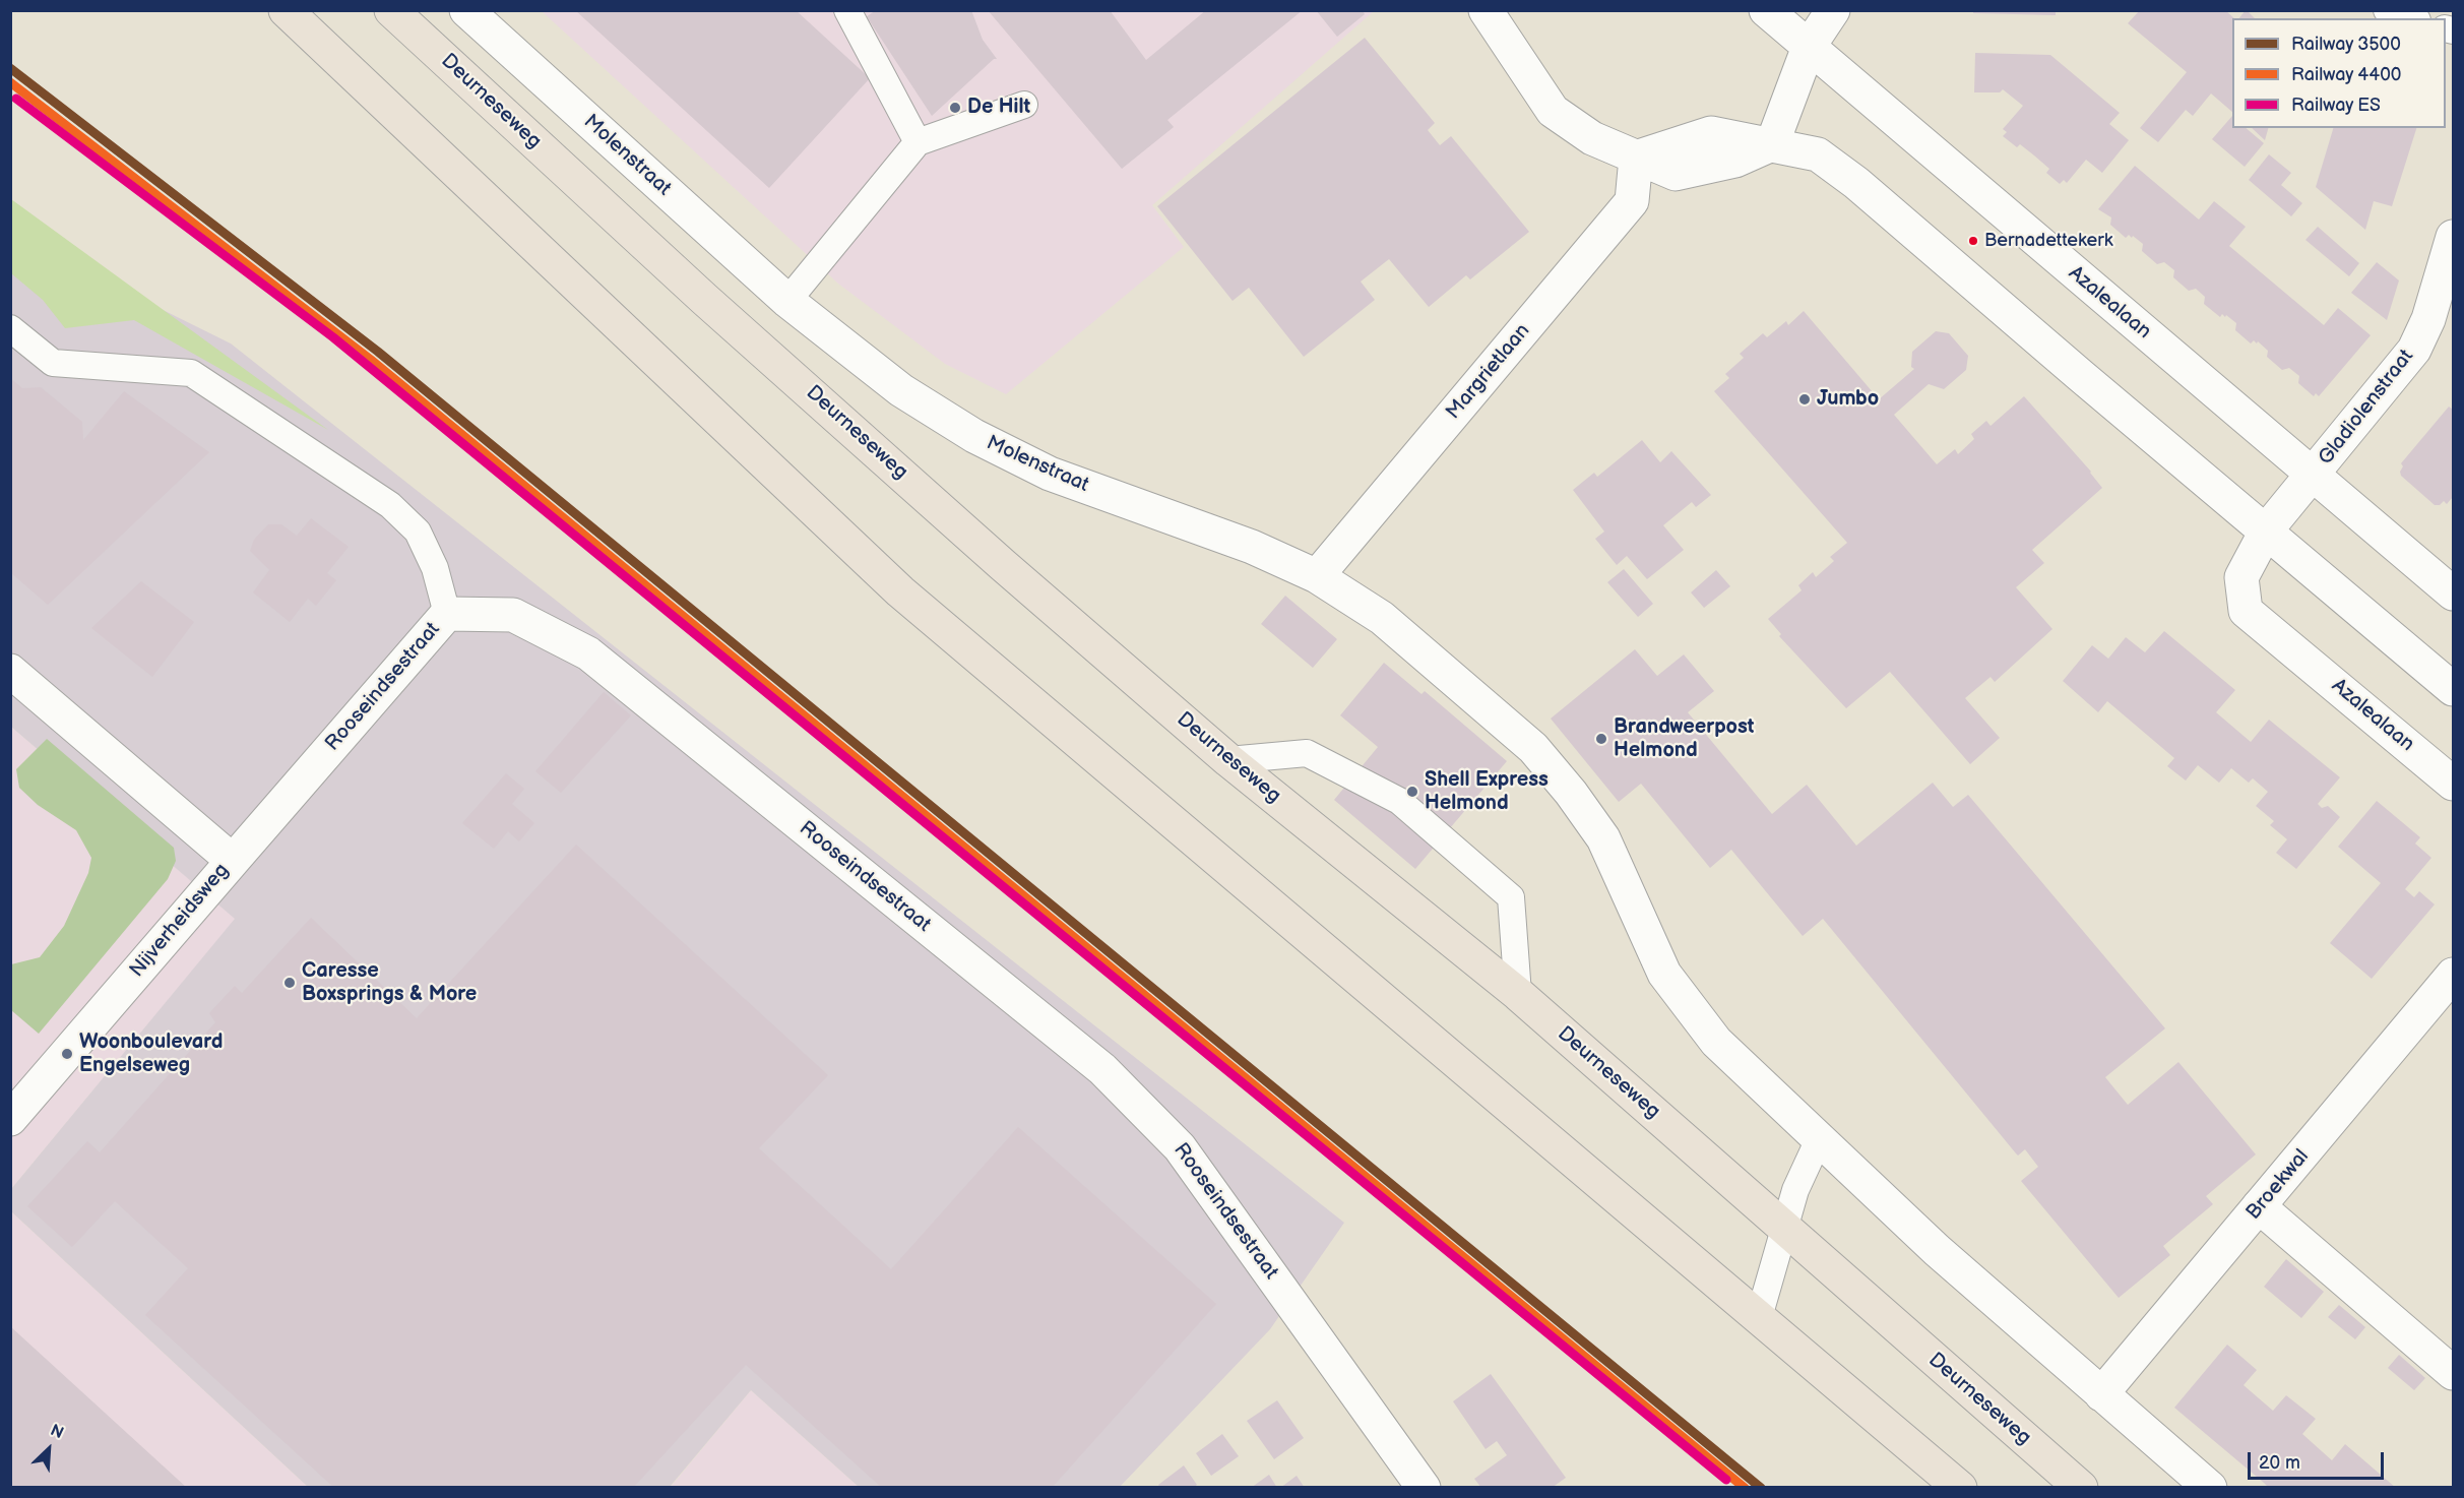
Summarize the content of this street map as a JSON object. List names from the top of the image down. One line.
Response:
{"streets":{"main road":["Deurneseweg"],"street":["Molenstraat","Azalealaan","Margrietlaan","Gladiolenstraat","Rooseindsestraat","Nijverheidsweg","Broekwal"]},"crossings":[["Molenstraat","Margrietlaan"],["Azalealaan","Gladiolenstraat"],["Rooseindsestraat","Nijverheidsweg"]],"places":["De Hilt","Bernadettekerk","Jumbo","Brandweerpost Helmond","Shell Express Helmond","Caresse Boxsprings & More","Woonboulevard Engelseweg"],"lines":["rail line 3500","rail line 4400","rail line ES"],"legend":["Railway 3500","Railway 4400","Railway ES"],"scale_bar":"20 m","north":"top right"}
